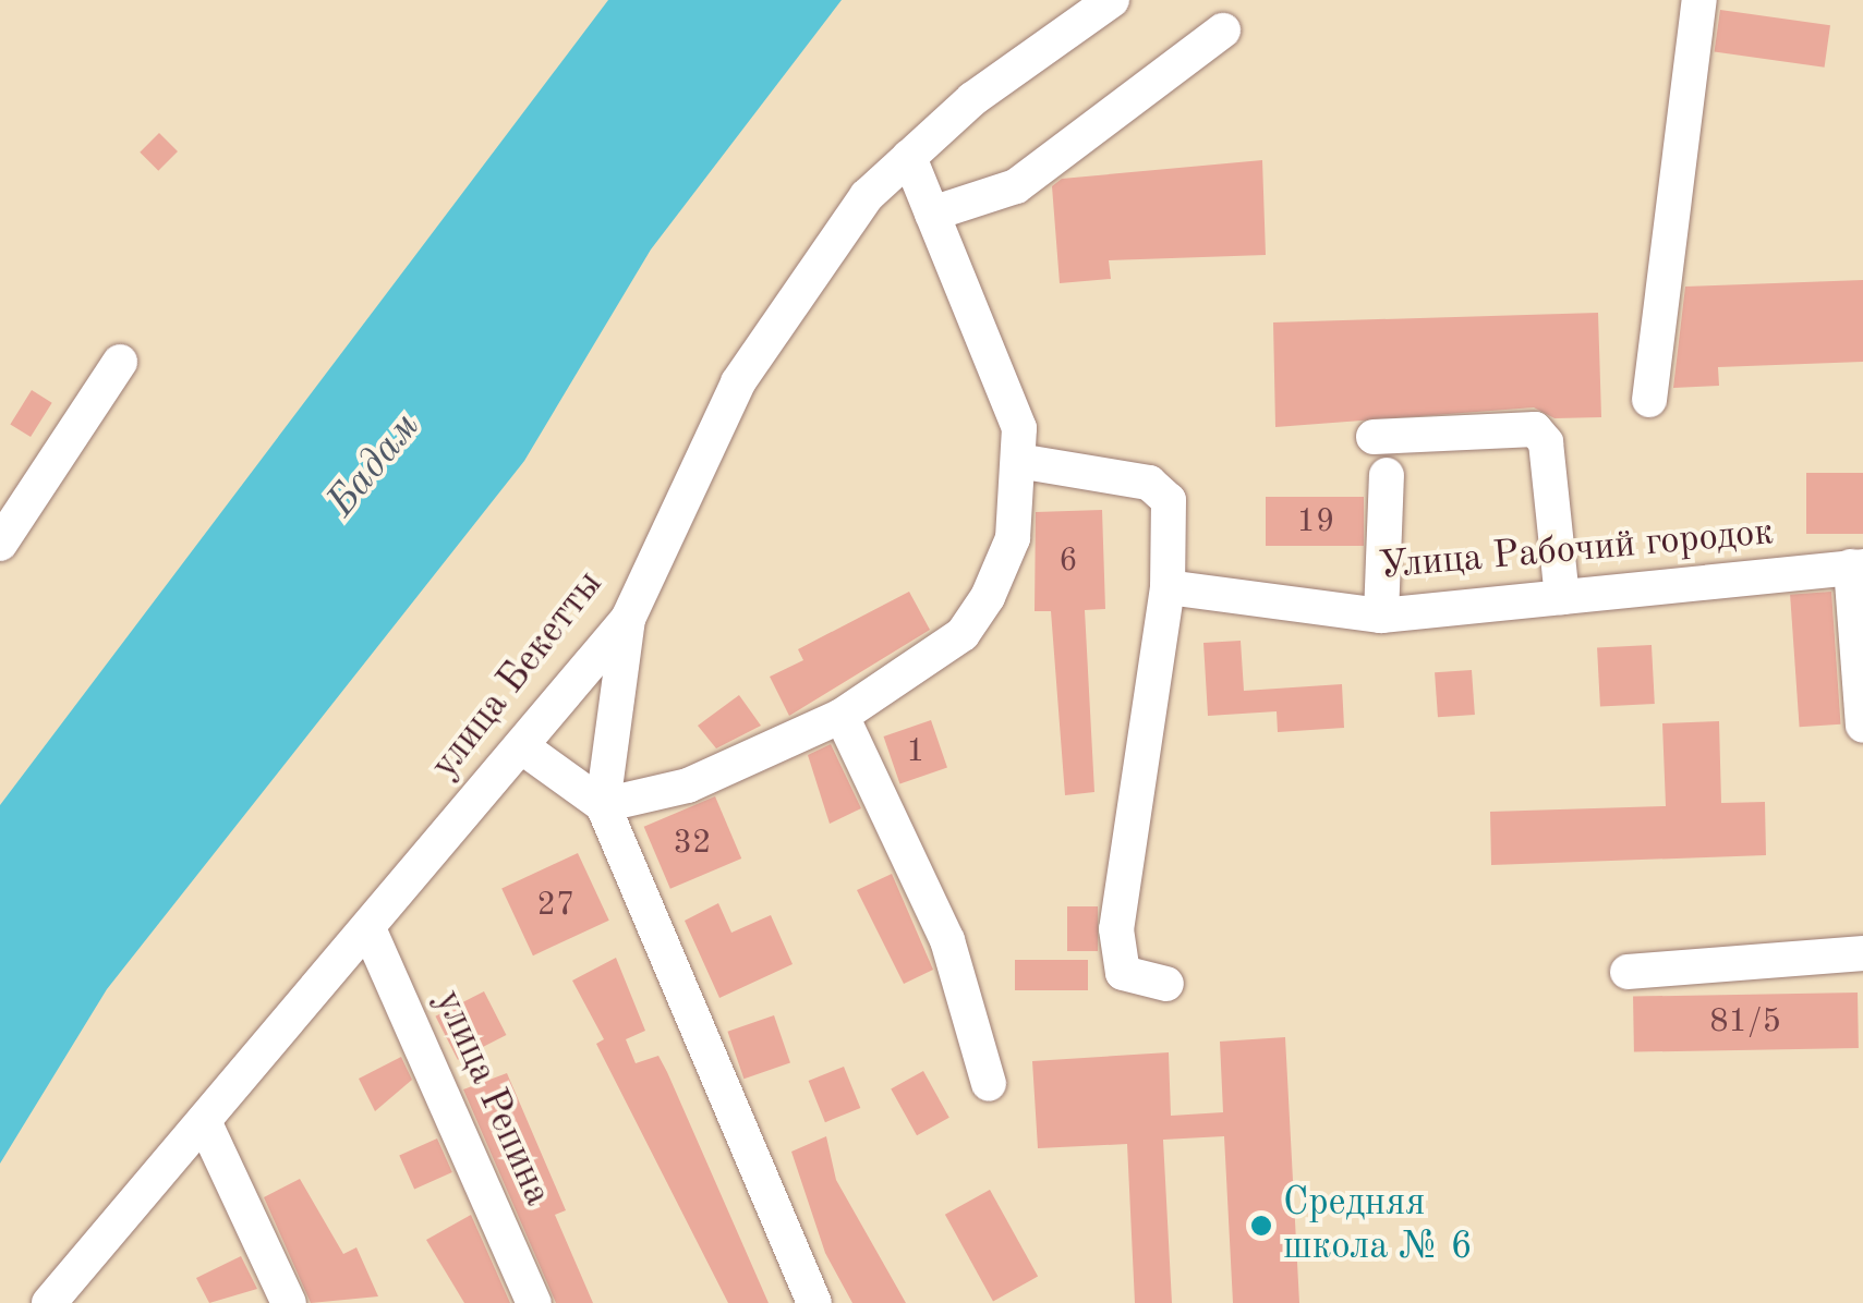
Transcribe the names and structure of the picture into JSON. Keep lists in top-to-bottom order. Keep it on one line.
{"streets":{"street":["Улица Рабочий городок","улица Бекетты","улица Репина"]},"crossings":[["улица Бекетты","улица Репина"]],"water":["Бадам"],"places":["Средняя школа № 6"],"house_numbers":["19","6","1","32","27","81/5"]}
